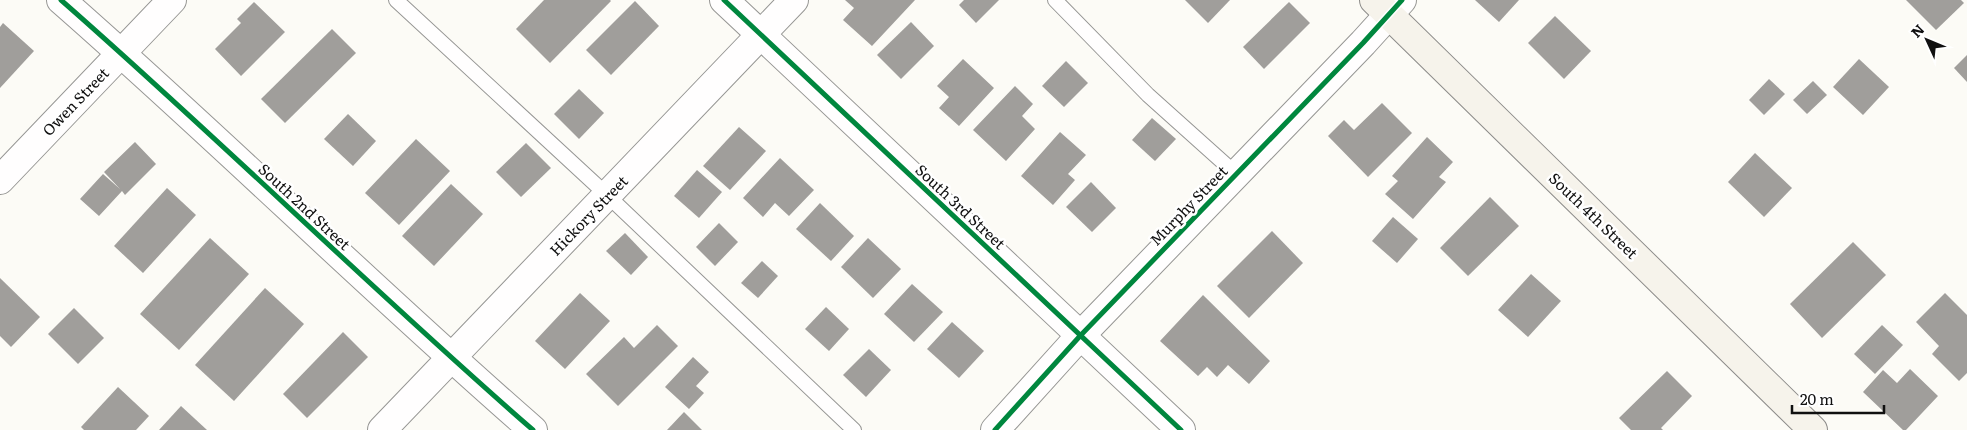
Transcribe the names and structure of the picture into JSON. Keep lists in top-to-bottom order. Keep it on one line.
{"streets":{"main road":["South 4th Street"],"street":["Owen Street","Murphy Street","South 2nd Street","South 3rd Street","Hickory Street"]},"crossings":[["Owen Street","South 2nd Street"],["Murphy Street","South 3rd Street"],["Murphy Street","South 4th Street"],["South 2nd Street","Hickory Street"],["South 3rd Street","Hickory Street"]],"scale_bar":"20 m","north":"top left"}
